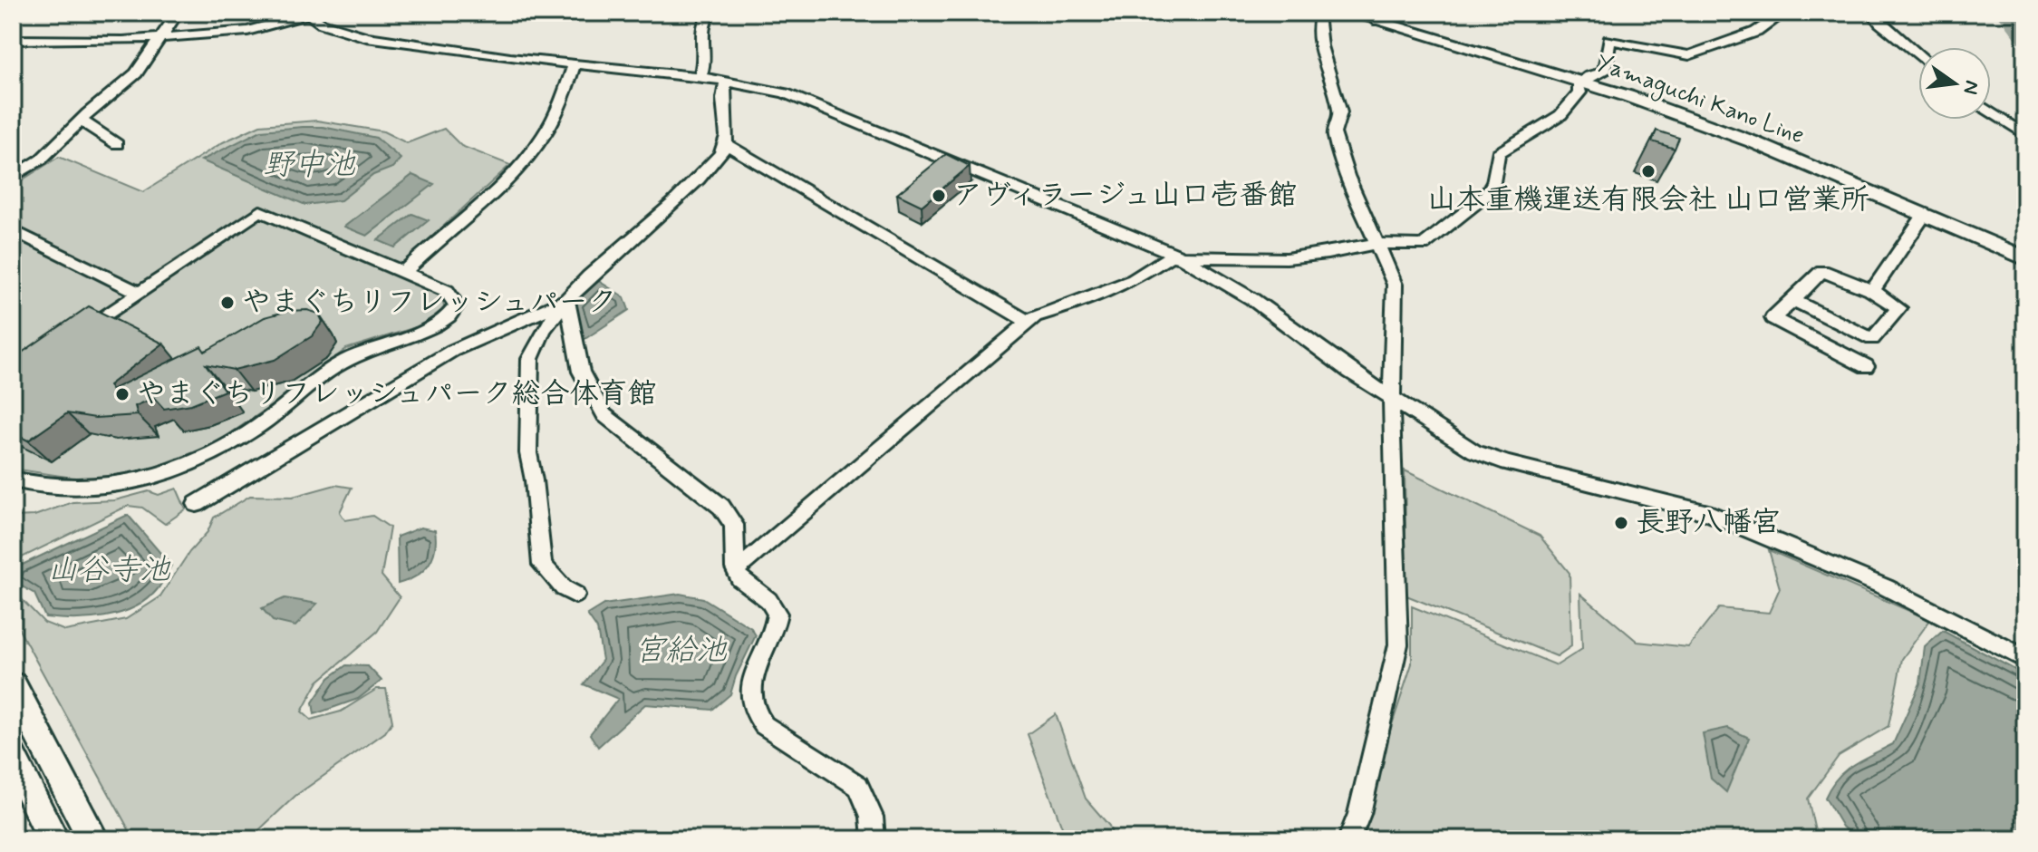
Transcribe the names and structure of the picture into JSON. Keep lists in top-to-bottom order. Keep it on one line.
{"streets":{"main road":["Yamaguchi Kano Line"]},"water":["野中池","山谷寺池","宮給池"],"places":["山本重機運送有限会社 山口営業所","アヴィラージュ山口壱番館","やまぐちリフレッシュパーク","やまぐちリフレッシュパーク総合体育館","長野八幡宮"],"north":"right"}
